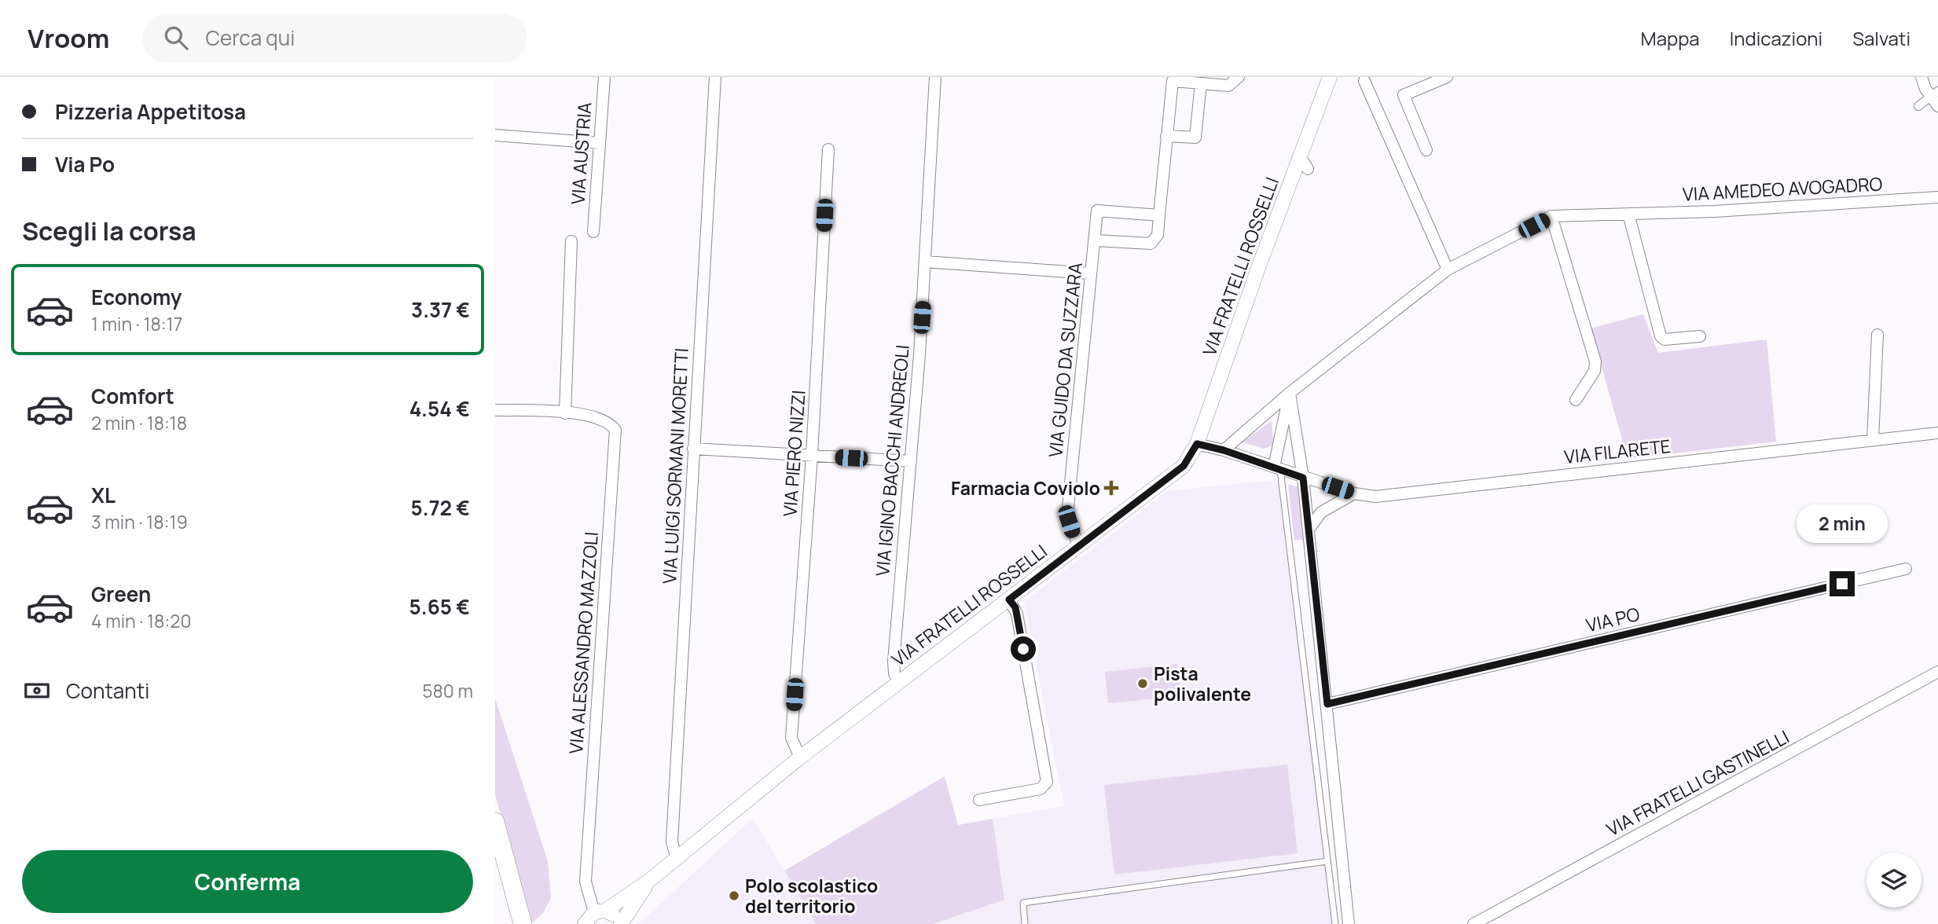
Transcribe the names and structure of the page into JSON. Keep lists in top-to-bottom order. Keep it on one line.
{"streets":{"street":["VIA AUSTRIA","VIA AMEDEO AVOGADRO","VIA FRATELLI ROSSELLI","VIA GUIDO DA SUZZARA","VIA FILARETE","VIA PIERO NIZZI","VIA IGINO BACCHI ANDREOLI","VIA LUIGI SORMANI MORETTI","VIA PO","VIA ALESSANDRO MAZZOLI","VIA FRATELLI GASTINELLI"]},"crossings":[["VIA FRATELLI ROSSELLI","VIA GUIDO DA SUZZARA"],["VIA FRATELLI ROSSELLI","VIA PIERO NIZZI"],["VIA FRATELLI ROSSELLI","VIA IGINO BACCHI ANDREOLI"],["VIA FRATELLI ROSSELLI","VIA LUIGI SORMANI MORETTI"],["VIA FRATELLI ROSSELLI","VIA ALESSANDRO MAZZOLI"]],"places":{"health":["Farmacia Coviolo"],"other":["Pista polivalente","Polo scolastico del territorio"]},"page":{"header":"Vroom","search":"Cerca qui","nav":["Mappa","Indicazioni","Salvati"],"banner":["Pizzeria Appetitosa","Via Po"],"heading":"Scegli la corsa","list":[{"name":"Economy","note":"1 min · 18:17","value":"3.37 €"},{"name":"Comfort","note":"2 min · 18:18","value":"4.54 €"},{"name":"XL","note":"3 min · 18:19","value":"5.72 €"},{"name":"Green","note":"4 min · 18:20","value":"5.65 €"}],"bubble":"2 min","pay":["Contanti","580 m"],"buttons":"Conferma"}}
